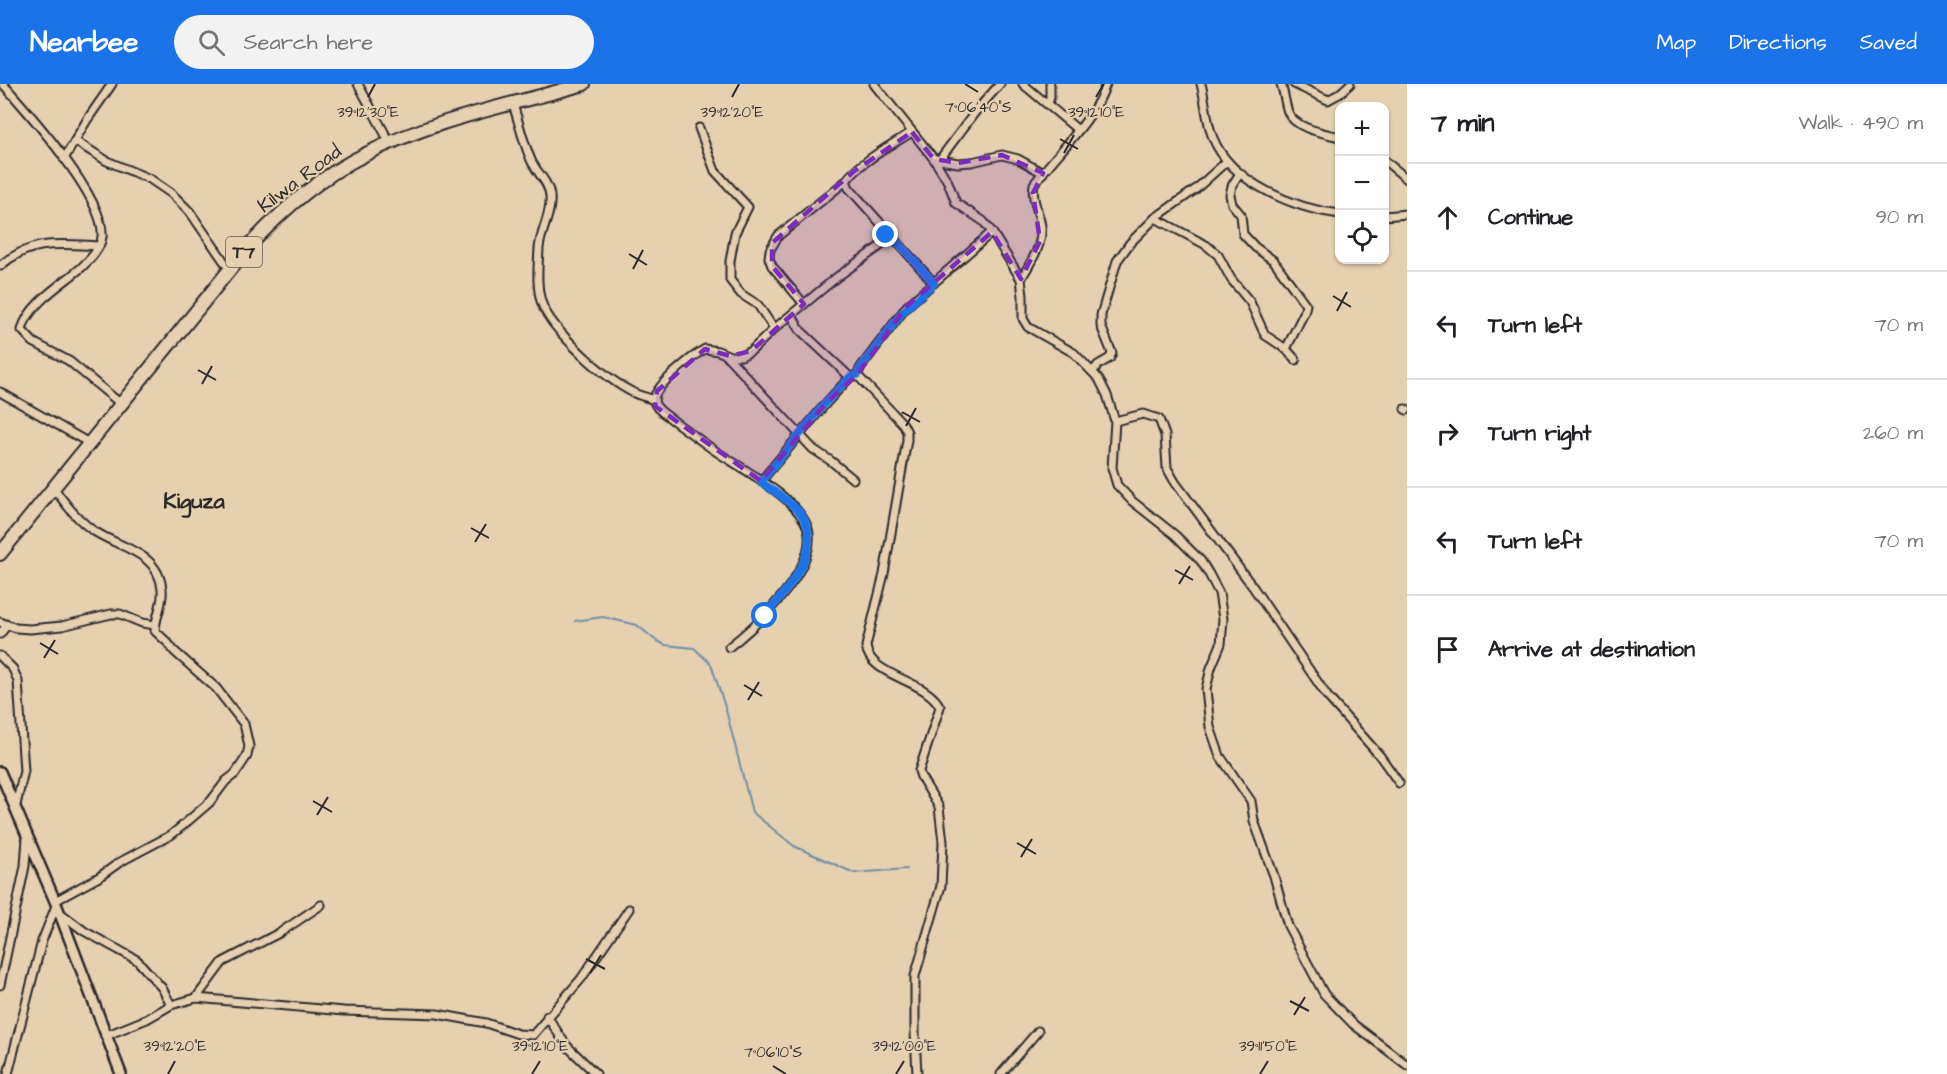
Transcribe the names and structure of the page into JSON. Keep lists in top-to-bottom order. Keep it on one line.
{"streets":{"highway":["Kilwa Road","T7"]},"districts":["Kiguza"],"page":{"header":"Nearbee","search":"Search here","nav":["Map","Directions","Saved"],"heading":["7 min","Walk · 490 m"],"map_buttons":["+","−"],"list":[["Continue","90 m"],["Turn left","70 m"],["Turn right","260 m"],["Turn left","70 m"],"Arrive at destination"]},"coordinates":["7°06'40\"S","39°12'30\"E","39°12'20\"E","39°12'10\"E","39°12'00\"E","39°11'50\"E","7°06'10\"S"]}
